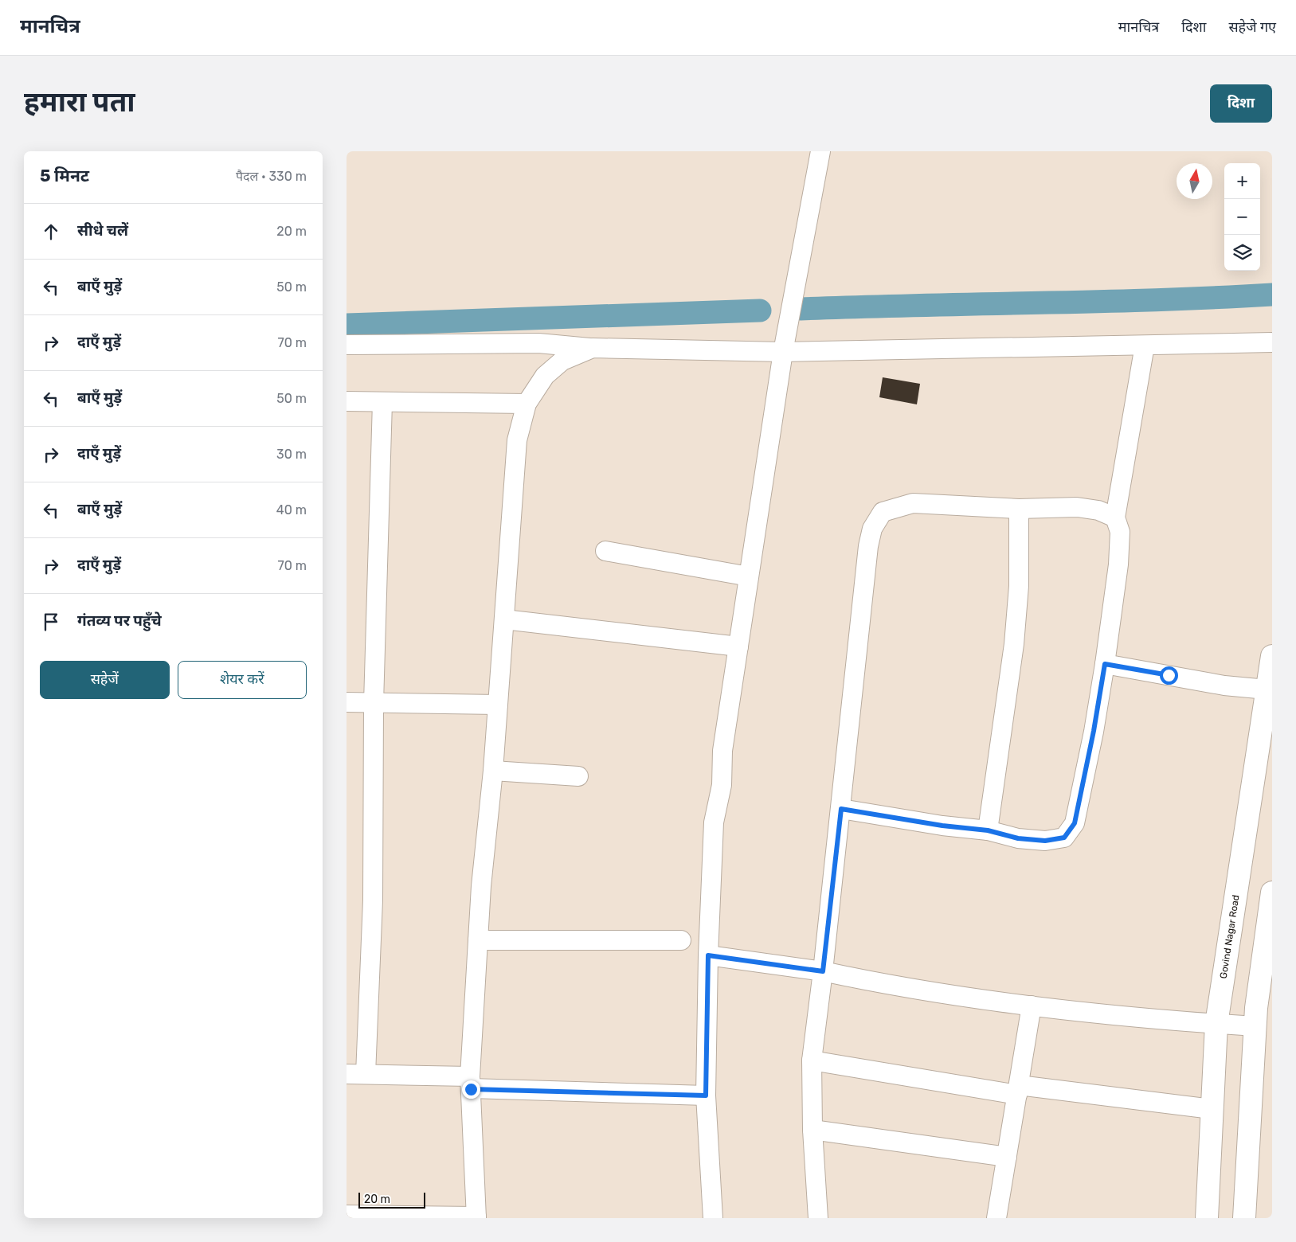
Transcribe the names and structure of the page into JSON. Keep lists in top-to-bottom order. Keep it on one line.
{"streets":{"main road":["Govind Nagar Road"]},"scale_bar":"20 m","north":"top","page":{"header":"मानचित्र","nav":["मानचित्र","दिशा","सहेजे गए"],"buttons":["दिशा",["सहेजें","शेयर करें"]],"title":"हमारा पता","heading":["5 मिनट","पैदल · 330 m"],"map_buttons":["+","−"],"list":[["सीधे चलें","20 m"],["बाएँ मुड़ें","50 m"],["दाएँ मुड़ें","70 m"],["बाएँ मुड़ें","50 m"],["दाएँ मुड़ें","30 m"],["बाएँ मुड़ें","40 m"],["दाएँ मुड़ें","70 m"],"गंतव्य पर पहुँचे"],"scale":"20 m"}}
